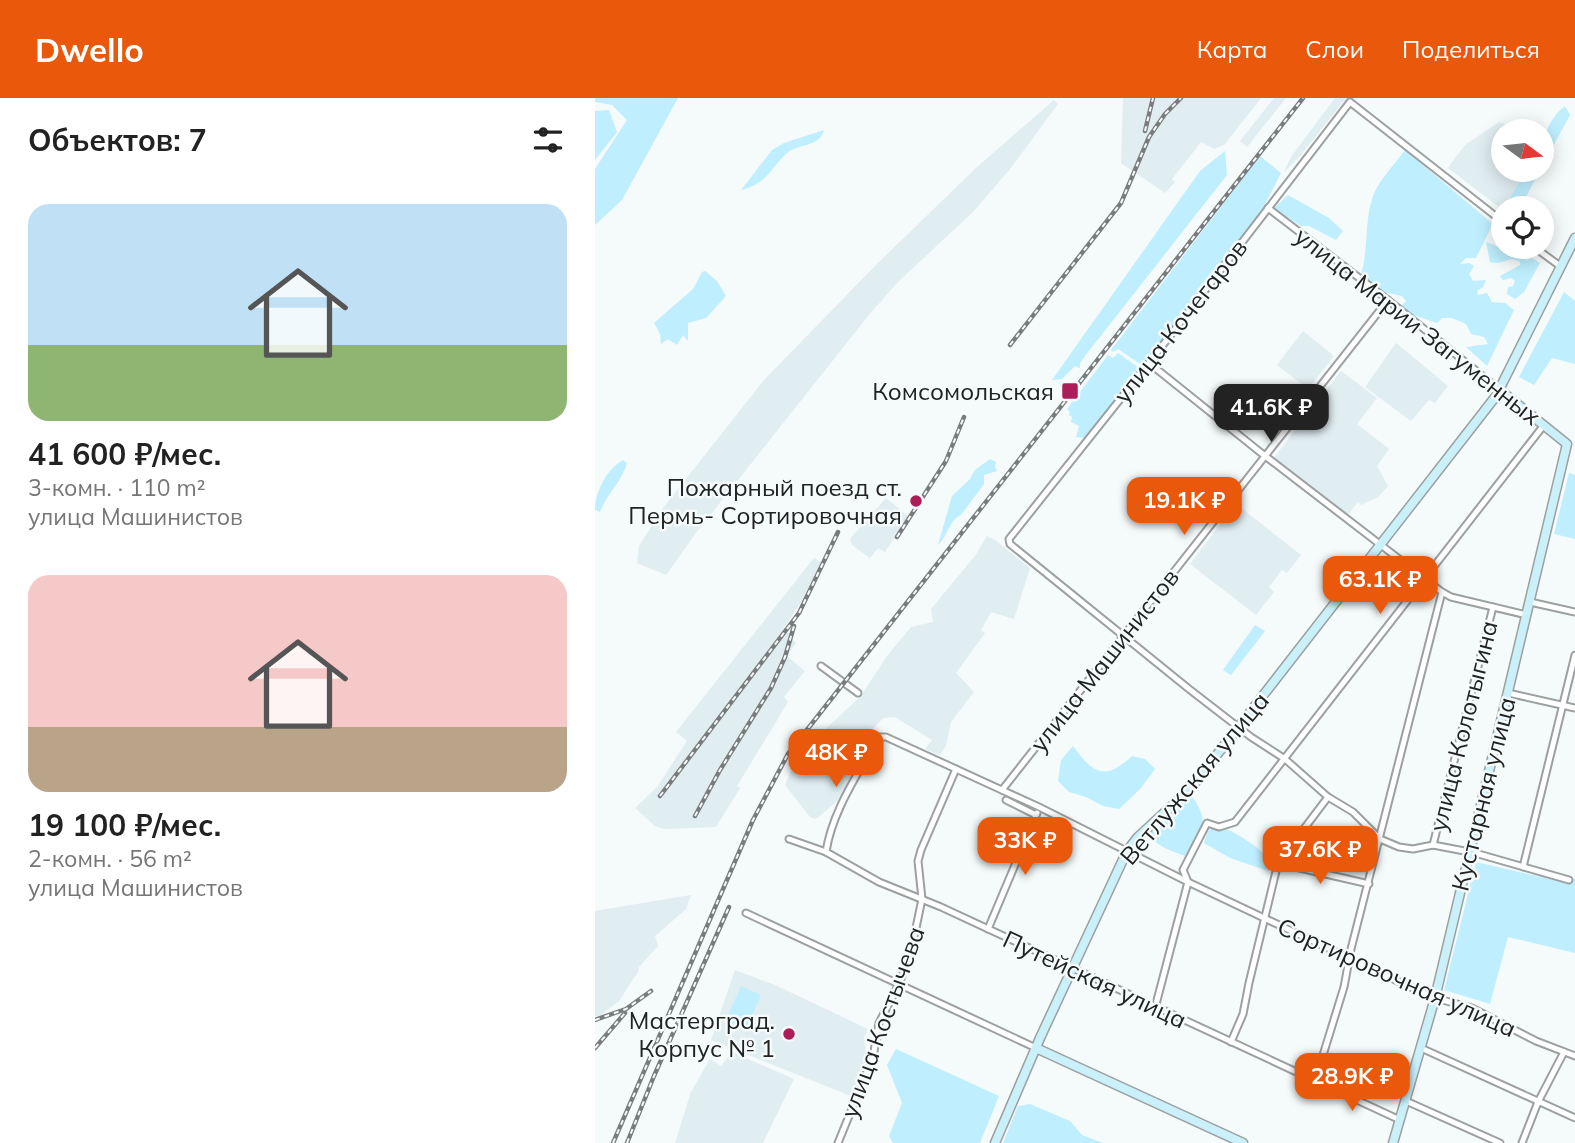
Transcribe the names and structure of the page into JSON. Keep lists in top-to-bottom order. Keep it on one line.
{"streets":{"main road":["улица Марии Загуменных","Ветлужская улица","Кустарная улица"],"street":["улица Кочегаров","улица Машинистов","улица Колотыгина","Сортировочная улица","Путейская улица","улица Костычева"]},"crossings":[["улица Кочегаров","улица Марии Загуменных"],["улица Кочегаров","улица Машинистов"],["улица Марии Загуменных","улица Машинистов"],["улица Марии Загуменных","Ветлужская улица"],["улица Марии Загуменных","Кустарная улица"],["улица Машинистов","Сортировочная улица"],["Ветлужская улица","Сортировочная улица"],["Ветлужская улица","Путейская улица"],["Кустарная улица","Сортировочная улица"],["Кустарная улица","Путейская улица"],["Сортировочная улица","Путейская улица"],["Путейская улица","улица Костычева"]],"places":{"transit":["Комсомольская"],"other":["Пожарный поезд ст. Пермь- Сортировочная","Мастерград. Корпус № 1"]},"north":"right","page":{"header":"Dwello","nav":["Карта","Слои","Поделиться"],"heading":"Объектов: 7","list":[{"name":"41 600 ₽/мес.","note":"3-комн. · 110 m² · улица Машинистов"},{"name":"19 100 ₽/мес.","note":"2-комн. · 56 m² · улица Машинистов"}],"price":["41.6K ₽","19.1K ₽","63.1K ₽","48K ₽","33K ₽","37.6K ₽","28.9K ₽"]}}
